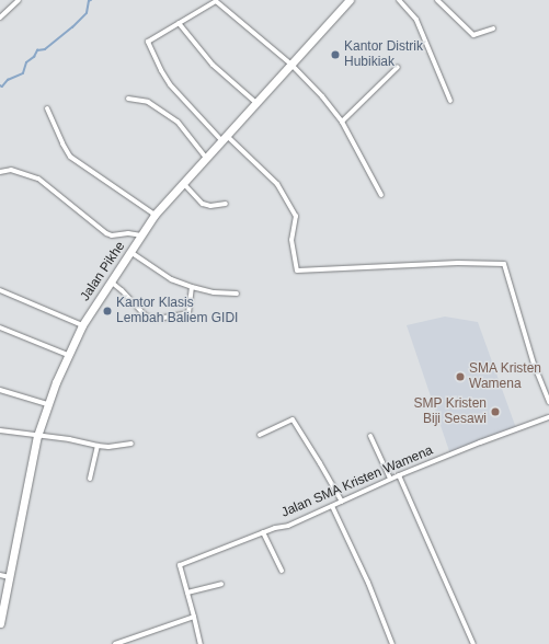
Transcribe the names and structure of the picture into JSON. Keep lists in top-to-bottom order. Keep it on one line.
{"streets":{"highway":["Jalan Pikhe"],"street":["Jalan SMA Kristen Wamena"]},"places":["Kantor Distrik Hubikiak","Kantor Klasis Lembah Baliem GIDI","SMA Kristen Wamena","SMP Kristen Biji Sesawi"]}
